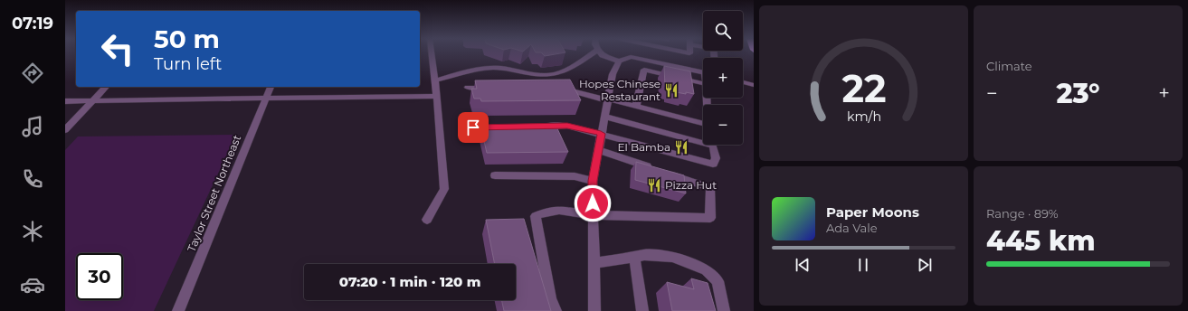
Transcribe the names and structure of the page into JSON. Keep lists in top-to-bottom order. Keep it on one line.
{"streets":{"street":["Taylor Street Northeast"]},"places":{"restaurant":["Hopes Chinese Restaurant","El Bamba","Pizza Hut"]},"page":{"tabs":"07:19","tile":["Climate",["Range · 89%","445 km"]],"map_buttons":["+","−"],"turn":["50 m","Turn left"],"heat":["−","23°","+"],"song":["Paper Moons","Ada Vale"],"limit":"30","trip":"07:20 · 1 min · 120 m","gauge":["22","km/h"]}}
